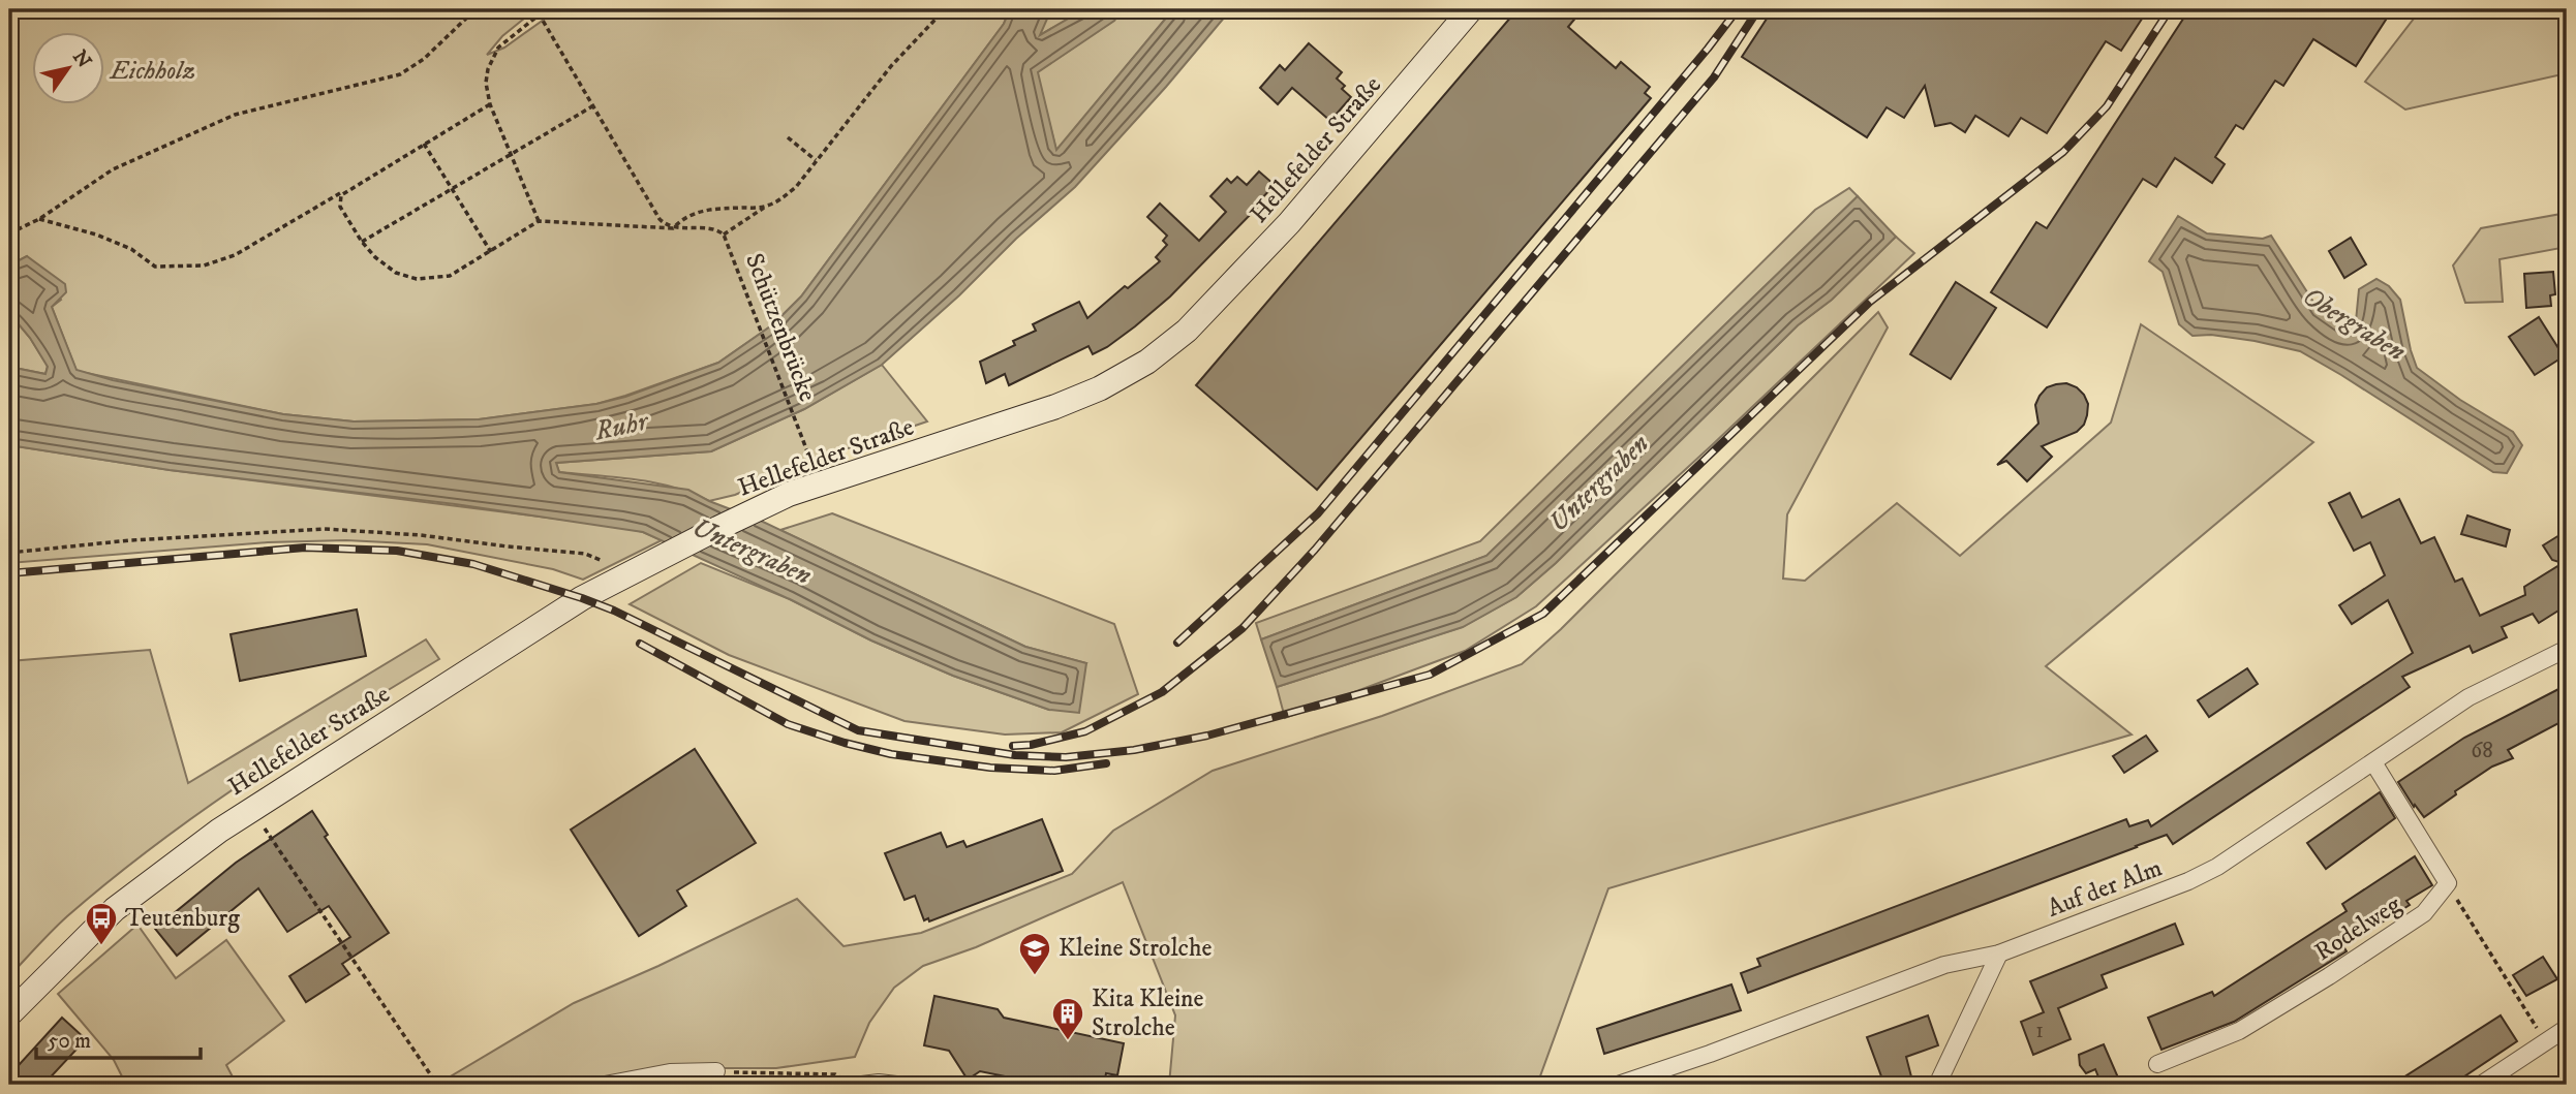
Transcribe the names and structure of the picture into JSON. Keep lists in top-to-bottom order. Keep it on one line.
{"streets":{"street":["Hellefelder Straße","Auf der Alm","Rodelweg"],"path":["Schützenbrücke"]},"crossings":[["Hellefelder Straße","Schützenbrücke"],["Auf der Alm","Rodelweg"]],"water":["Obergraben","Ruhr","Untergraben"],"parks":["Eichholz"],"places":{"bus stop":["Teutenburg"],"school or university":["Kleine Strolche"],"building":["Kita Kleine Strolche"]},"house_numbers":["68","1"],"scale_bar":"50 m","north":"top right"}
